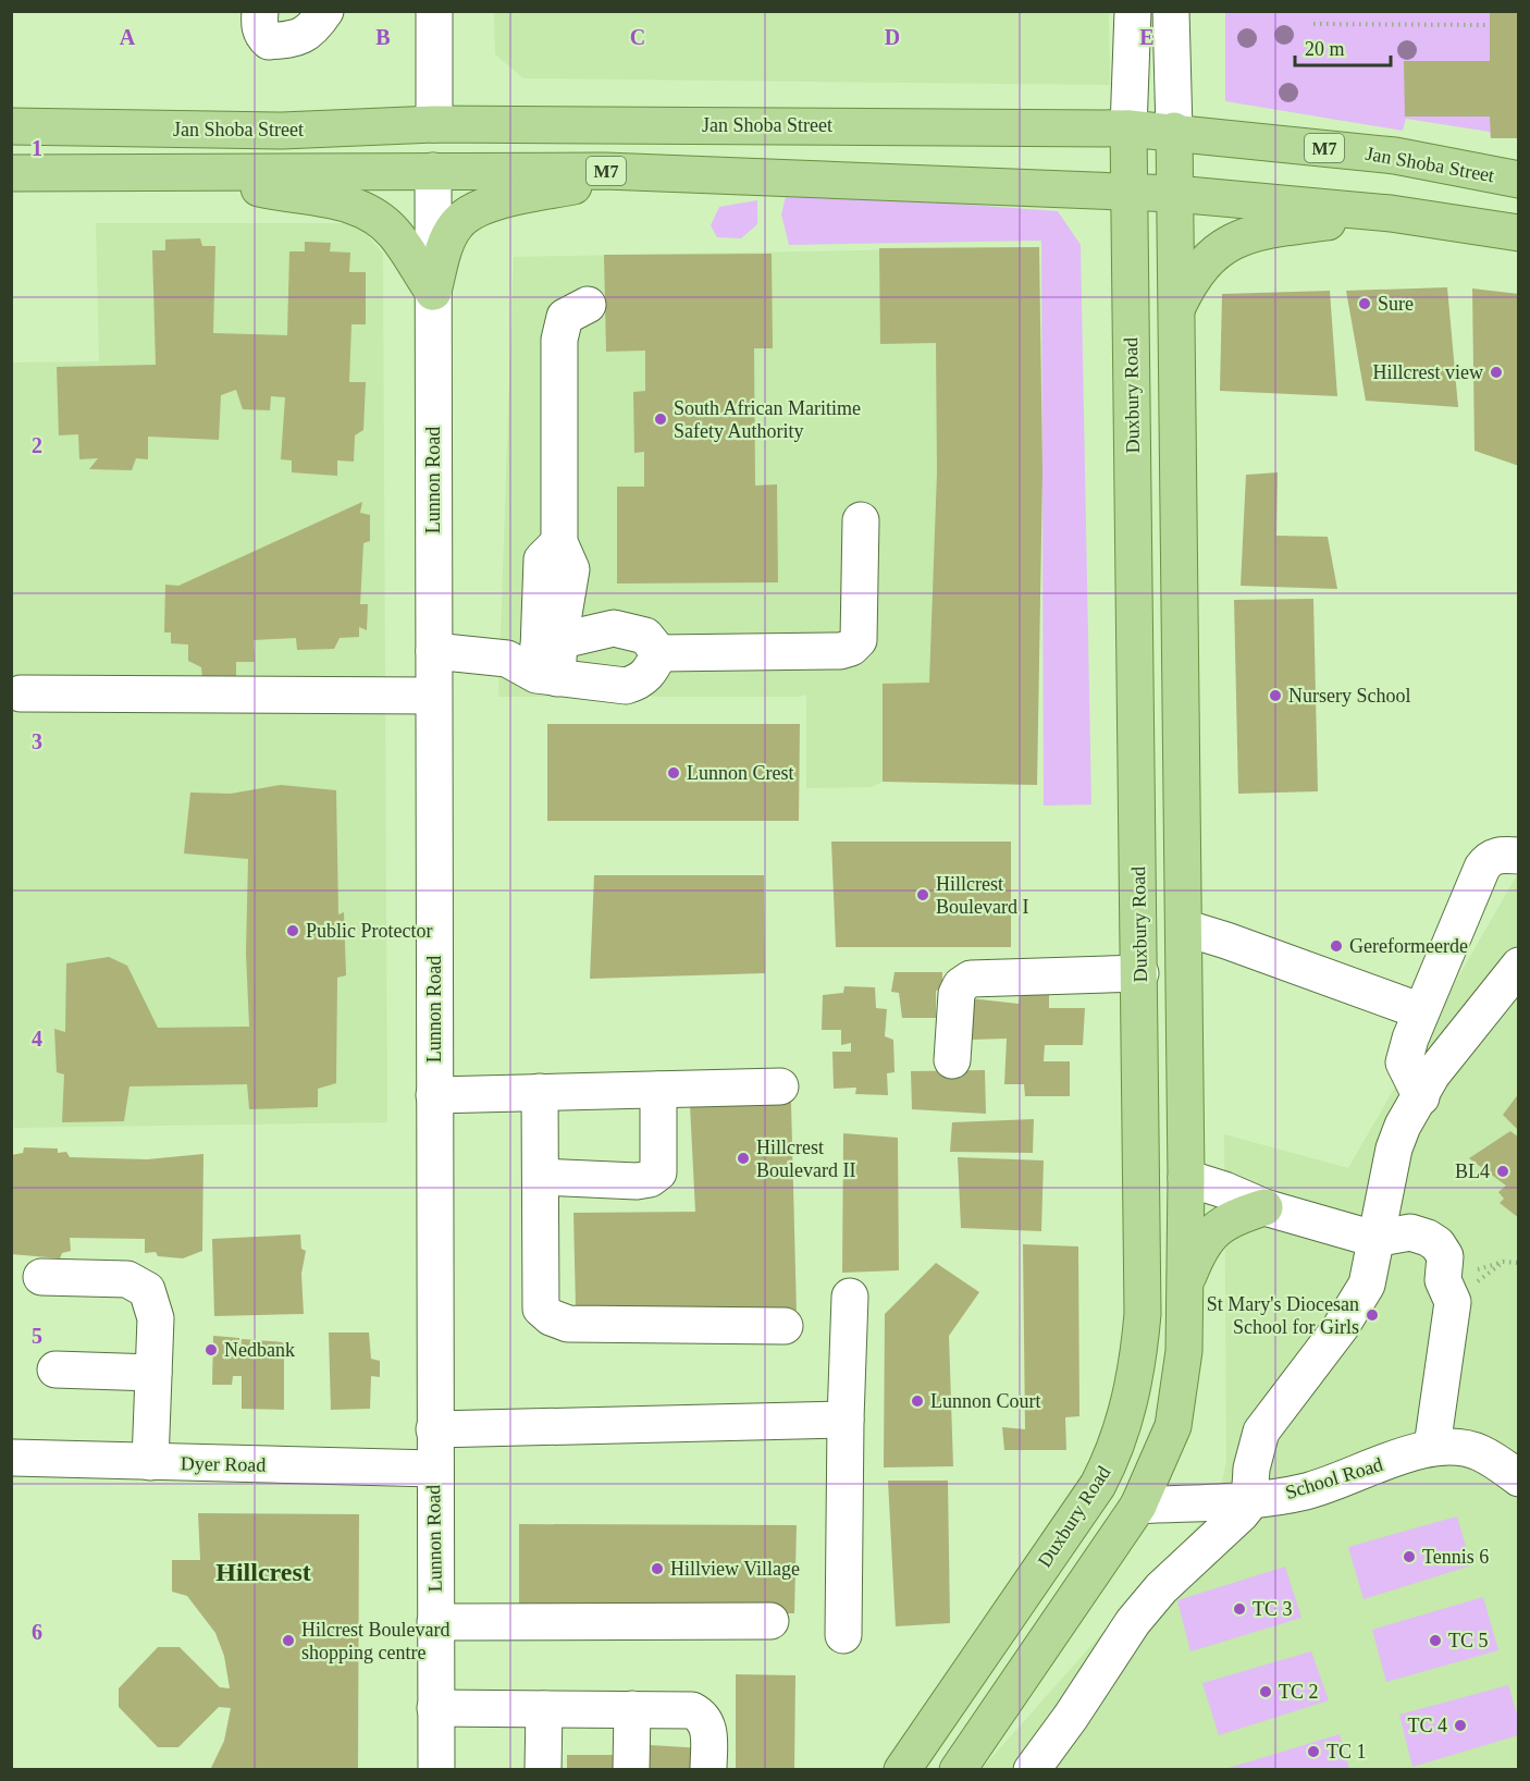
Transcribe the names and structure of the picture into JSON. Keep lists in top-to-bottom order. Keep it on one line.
{"streets":{"main road":["Jan Shoba Street","M7","Duxbury Road"],"street":["Lunnon Road","Dyer Road","School Road"]},"crossings":[["Jan Shoba Street","Duxbury Road"],["M7","Duxbury Road"],["M7","Lunnon Road"],["Lunnon Road","Dyer Road"]],"districts":["Hillcrest"],"places":["Sure","Hillcrest view","South African Maritime Safety Authority","Nursery School","Lunnon Crest","Hillcrest Boulevard I","Public Protector","Gereformeerde","Hillcrest Boulevard II","BL4","St Mary's Diocesan School for Girls","Nedbank","Lunnon Court","Tennis 6","Hillview Village","TC 3","Hilcrest Boulevard shopping centre","TC 5","TC 2","TC 4","TC 1"],"scale_bar":"20 m","grid":{"columns":["A","B","C","D","E"],"rows":["1","2","3","4","5","6"]}}
